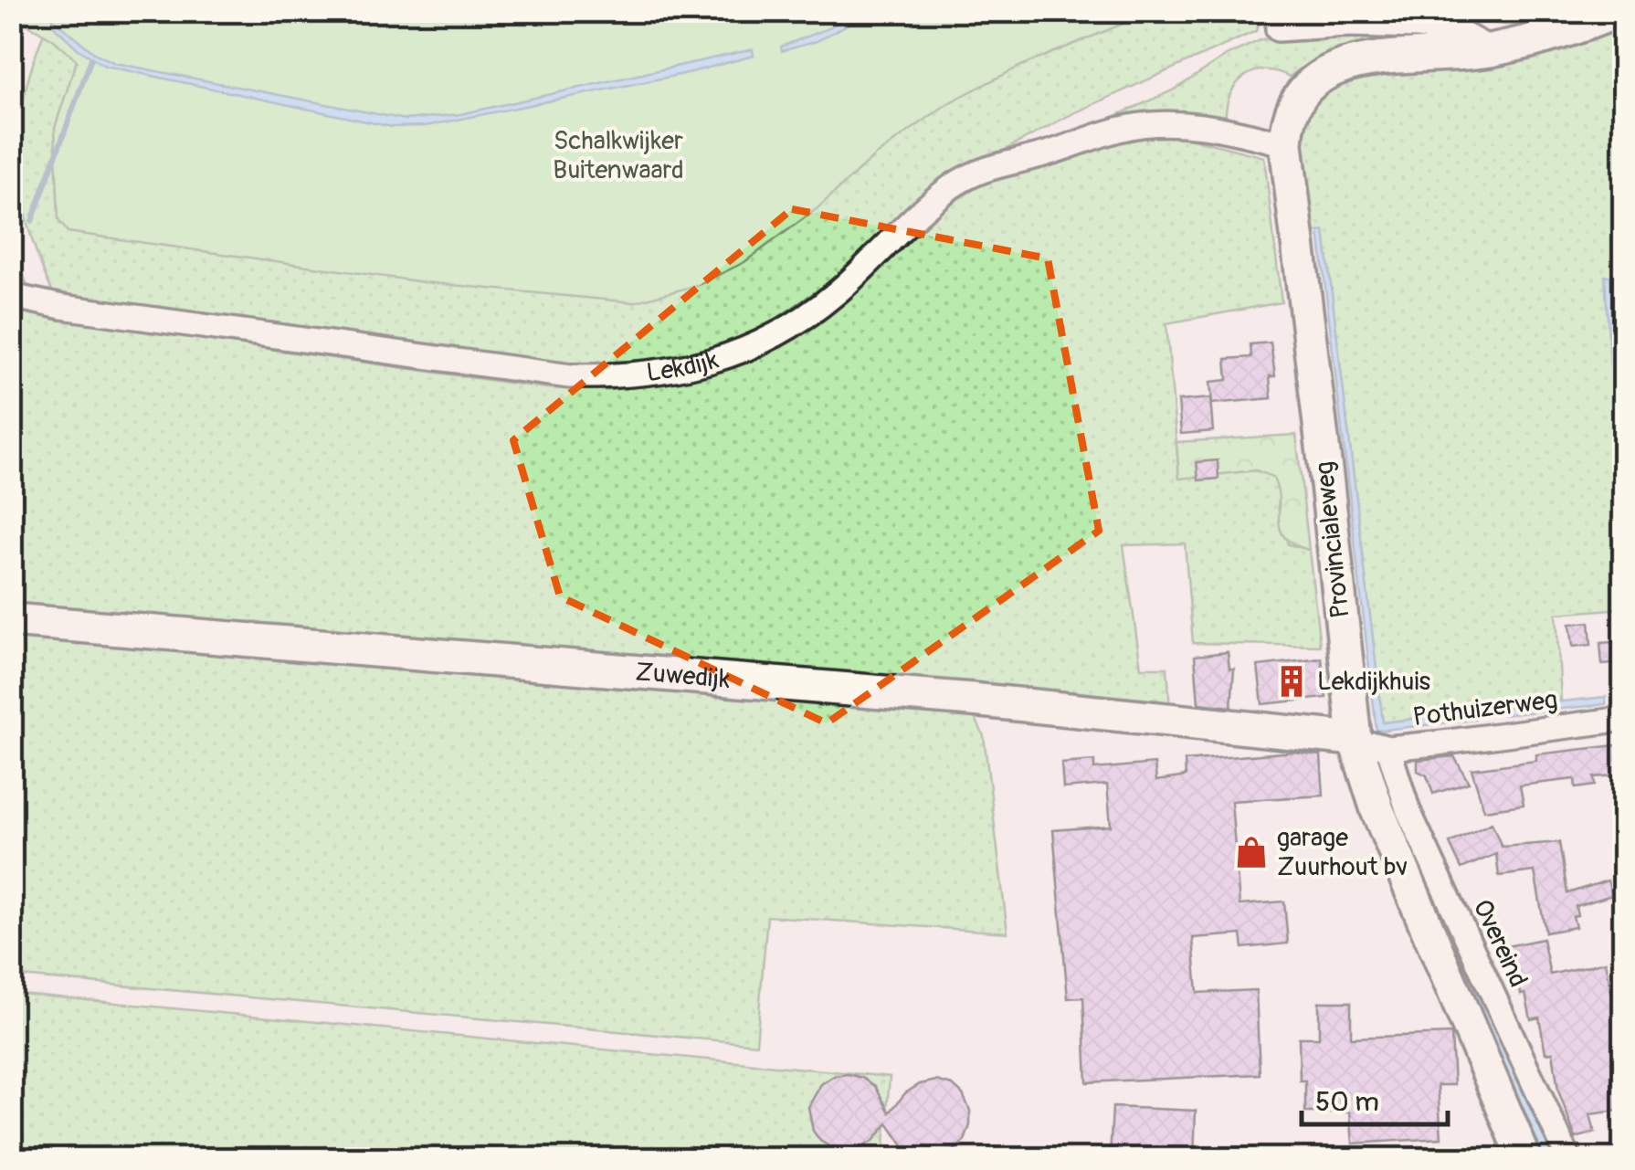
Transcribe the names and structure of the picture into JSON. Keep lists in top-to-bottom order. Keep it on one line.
{"streets":{"street":["Lekdijk","Provincialeweg","Zuwedijk","Pothuizerweg","Overeind"]},"crossings":[["Lekdijk","Provincialeweg"],["Provincialeweg","Zuwedijk"],["Provincialeweg","Pothuizerweg"],["Zuwedijk","Pothuizerweg"],["Pothuizerweg","Overeind"]],"parks":["Schalkwijker Buitenwaard"],"places":{"building":["Lekdijkhuis"],"shop":["garage Zuurhout bv"]},"scale_bar":"50 m"}
